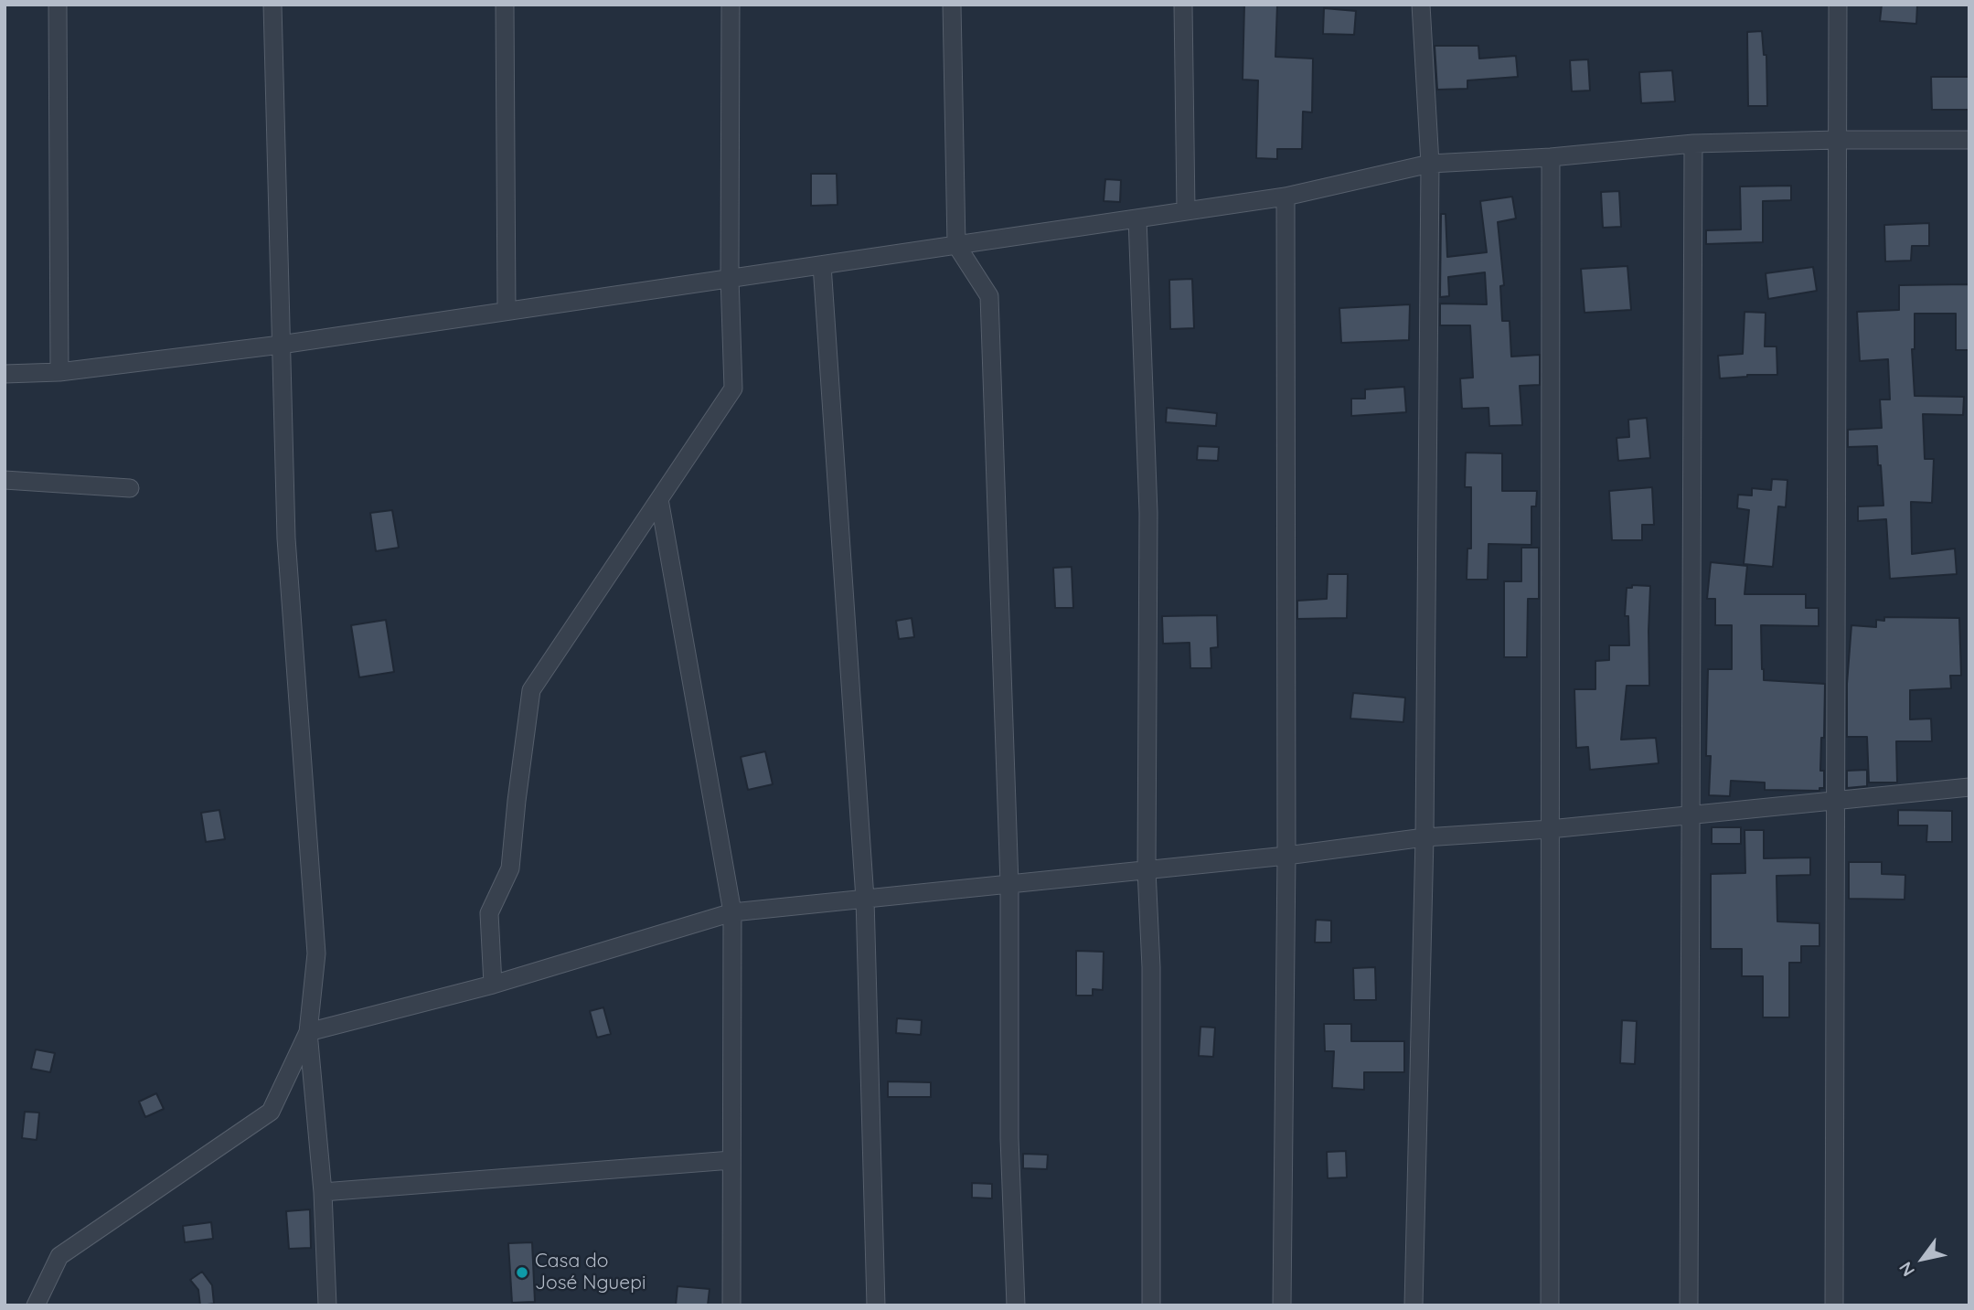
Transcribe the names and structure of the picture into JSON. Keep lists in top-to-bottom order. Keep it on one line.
{"places":["Casa do José Nguepi"],"north":"bottom left"}
